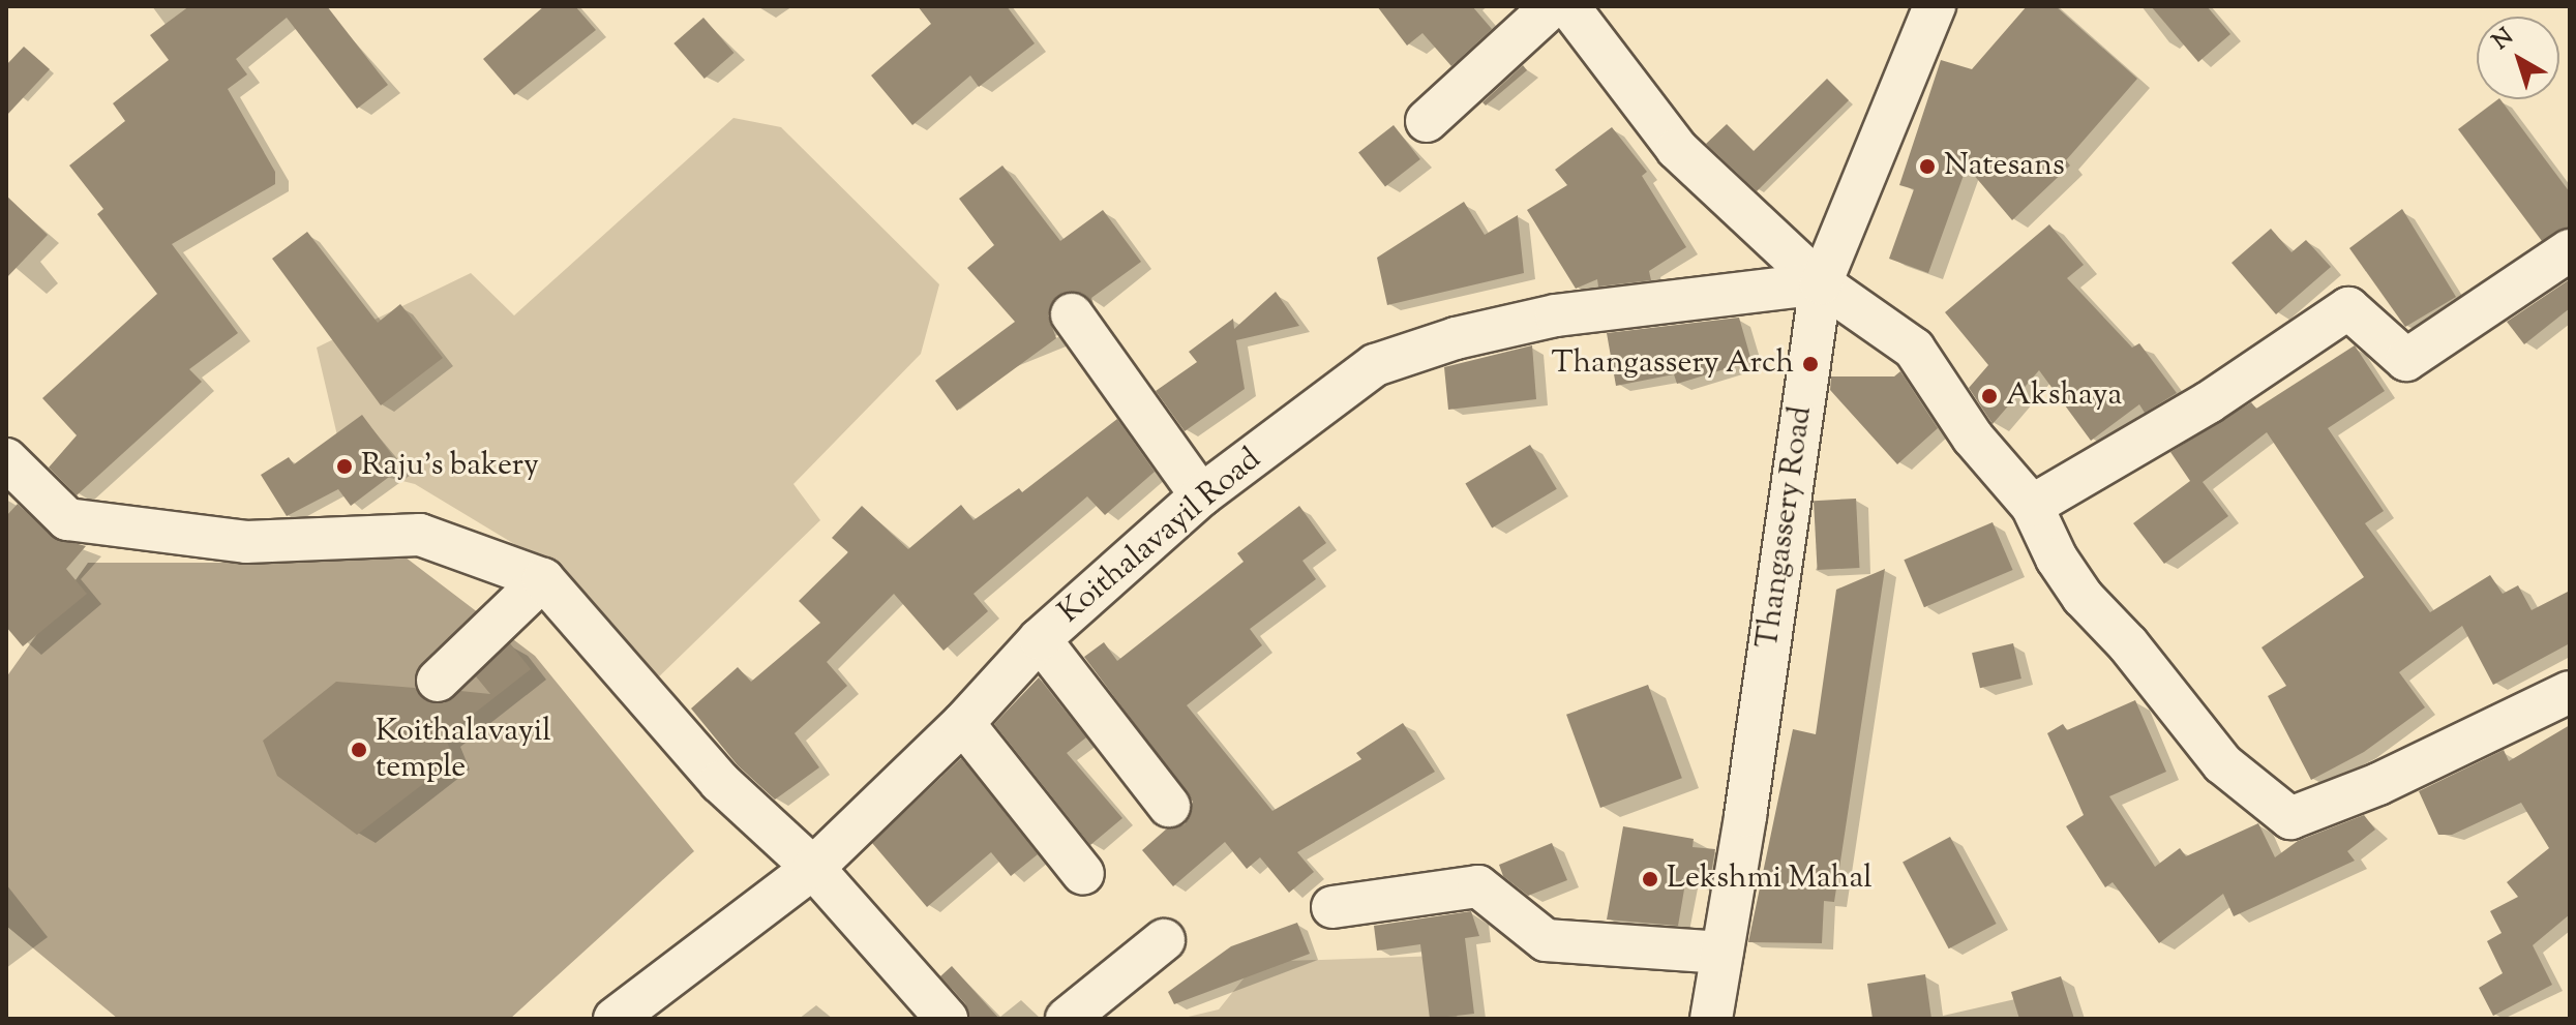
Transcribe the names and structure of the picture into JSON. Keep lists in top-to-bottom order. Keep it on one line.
{"streets":{"street":["Thangassery Road","Koithalavayil Road"]},"crossings":[["Thangassery Road","Koithalavayil Road"]],"places":["Natesans","Thangassery Arch","Akshaya","Raju's bakery","Koithalavayil temple","Lekshmi Mahal"],"north":"top left"}
